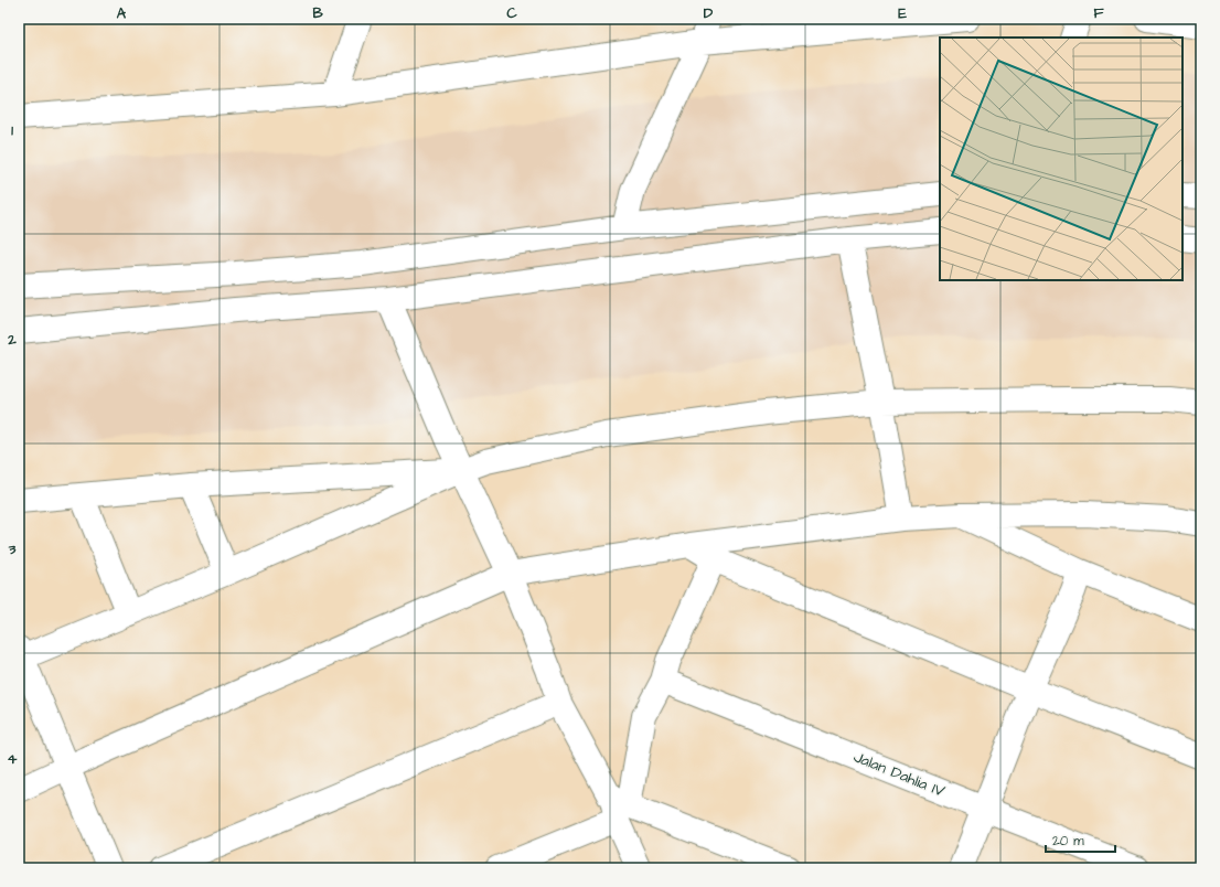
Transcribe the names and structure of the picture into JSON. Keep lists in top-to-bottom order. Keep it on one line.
{"streets":{"street":["Jalan Dahlia IV"]},"scale_bar":"20 m","grid":{"columns":["A","B","C","D","E","F"],"rows":["1","2","3","4"]}}
